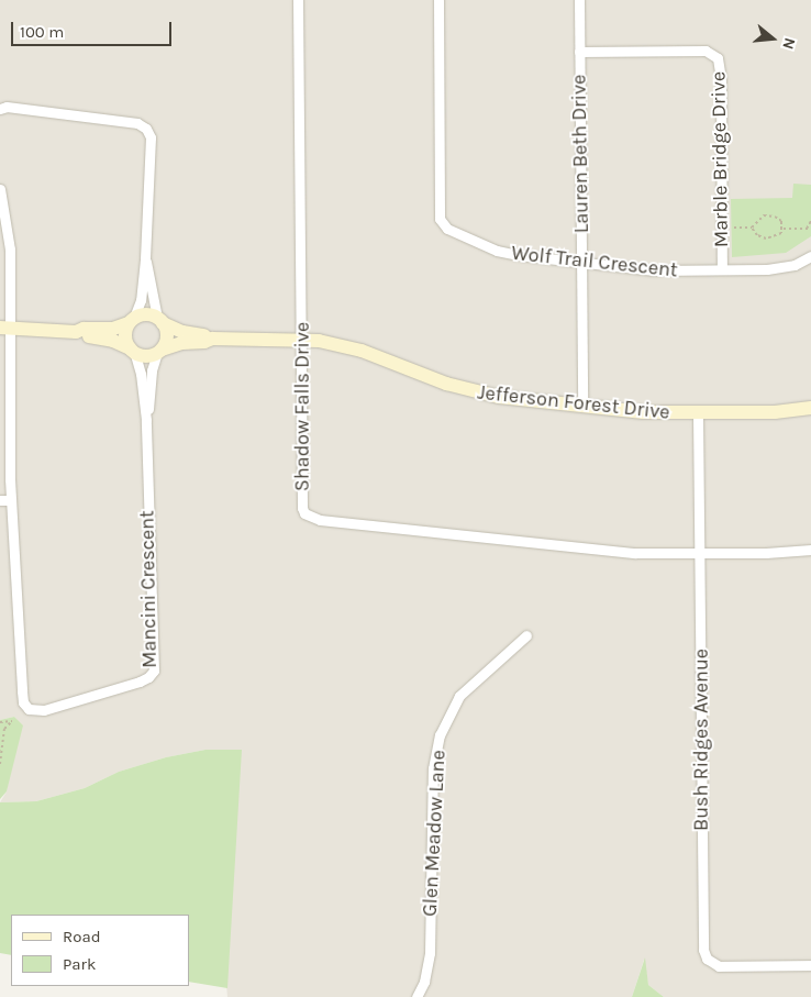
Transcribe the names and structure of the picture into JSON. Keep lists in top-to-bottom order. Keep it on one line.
{"streets":{"street":["Lauren Beth Drive","Marble Bridge Drive","Wolf Trail Crescent","Jefferson Forest Drive","Shadow Falls Drive","Mancini Crescent","Bush Ridges Avenue","Glen Meadow Lane"]},"crossings":[["Lauren Beth Drive","Marble Bridge Drive"],["Lauren Beth Drive","Wolf Trail Crescent"],["Lauren Beth Drive","Jefferson Forest Drive"],["Marble Bridge Drive","Wolf Trail Crescent"],["Jefferson Forest Drive","Shadow Falls Drive"],["Jefferson Forest Drive","Mancini Crescent"],["Jefferson Forest Drive","Bush Ridges Avenue"],["Shadow Falls Drive","Bush Ridges Avenue"]],"legend":["Road","Park"],"scale_bar":"100 m","north":"right"}
